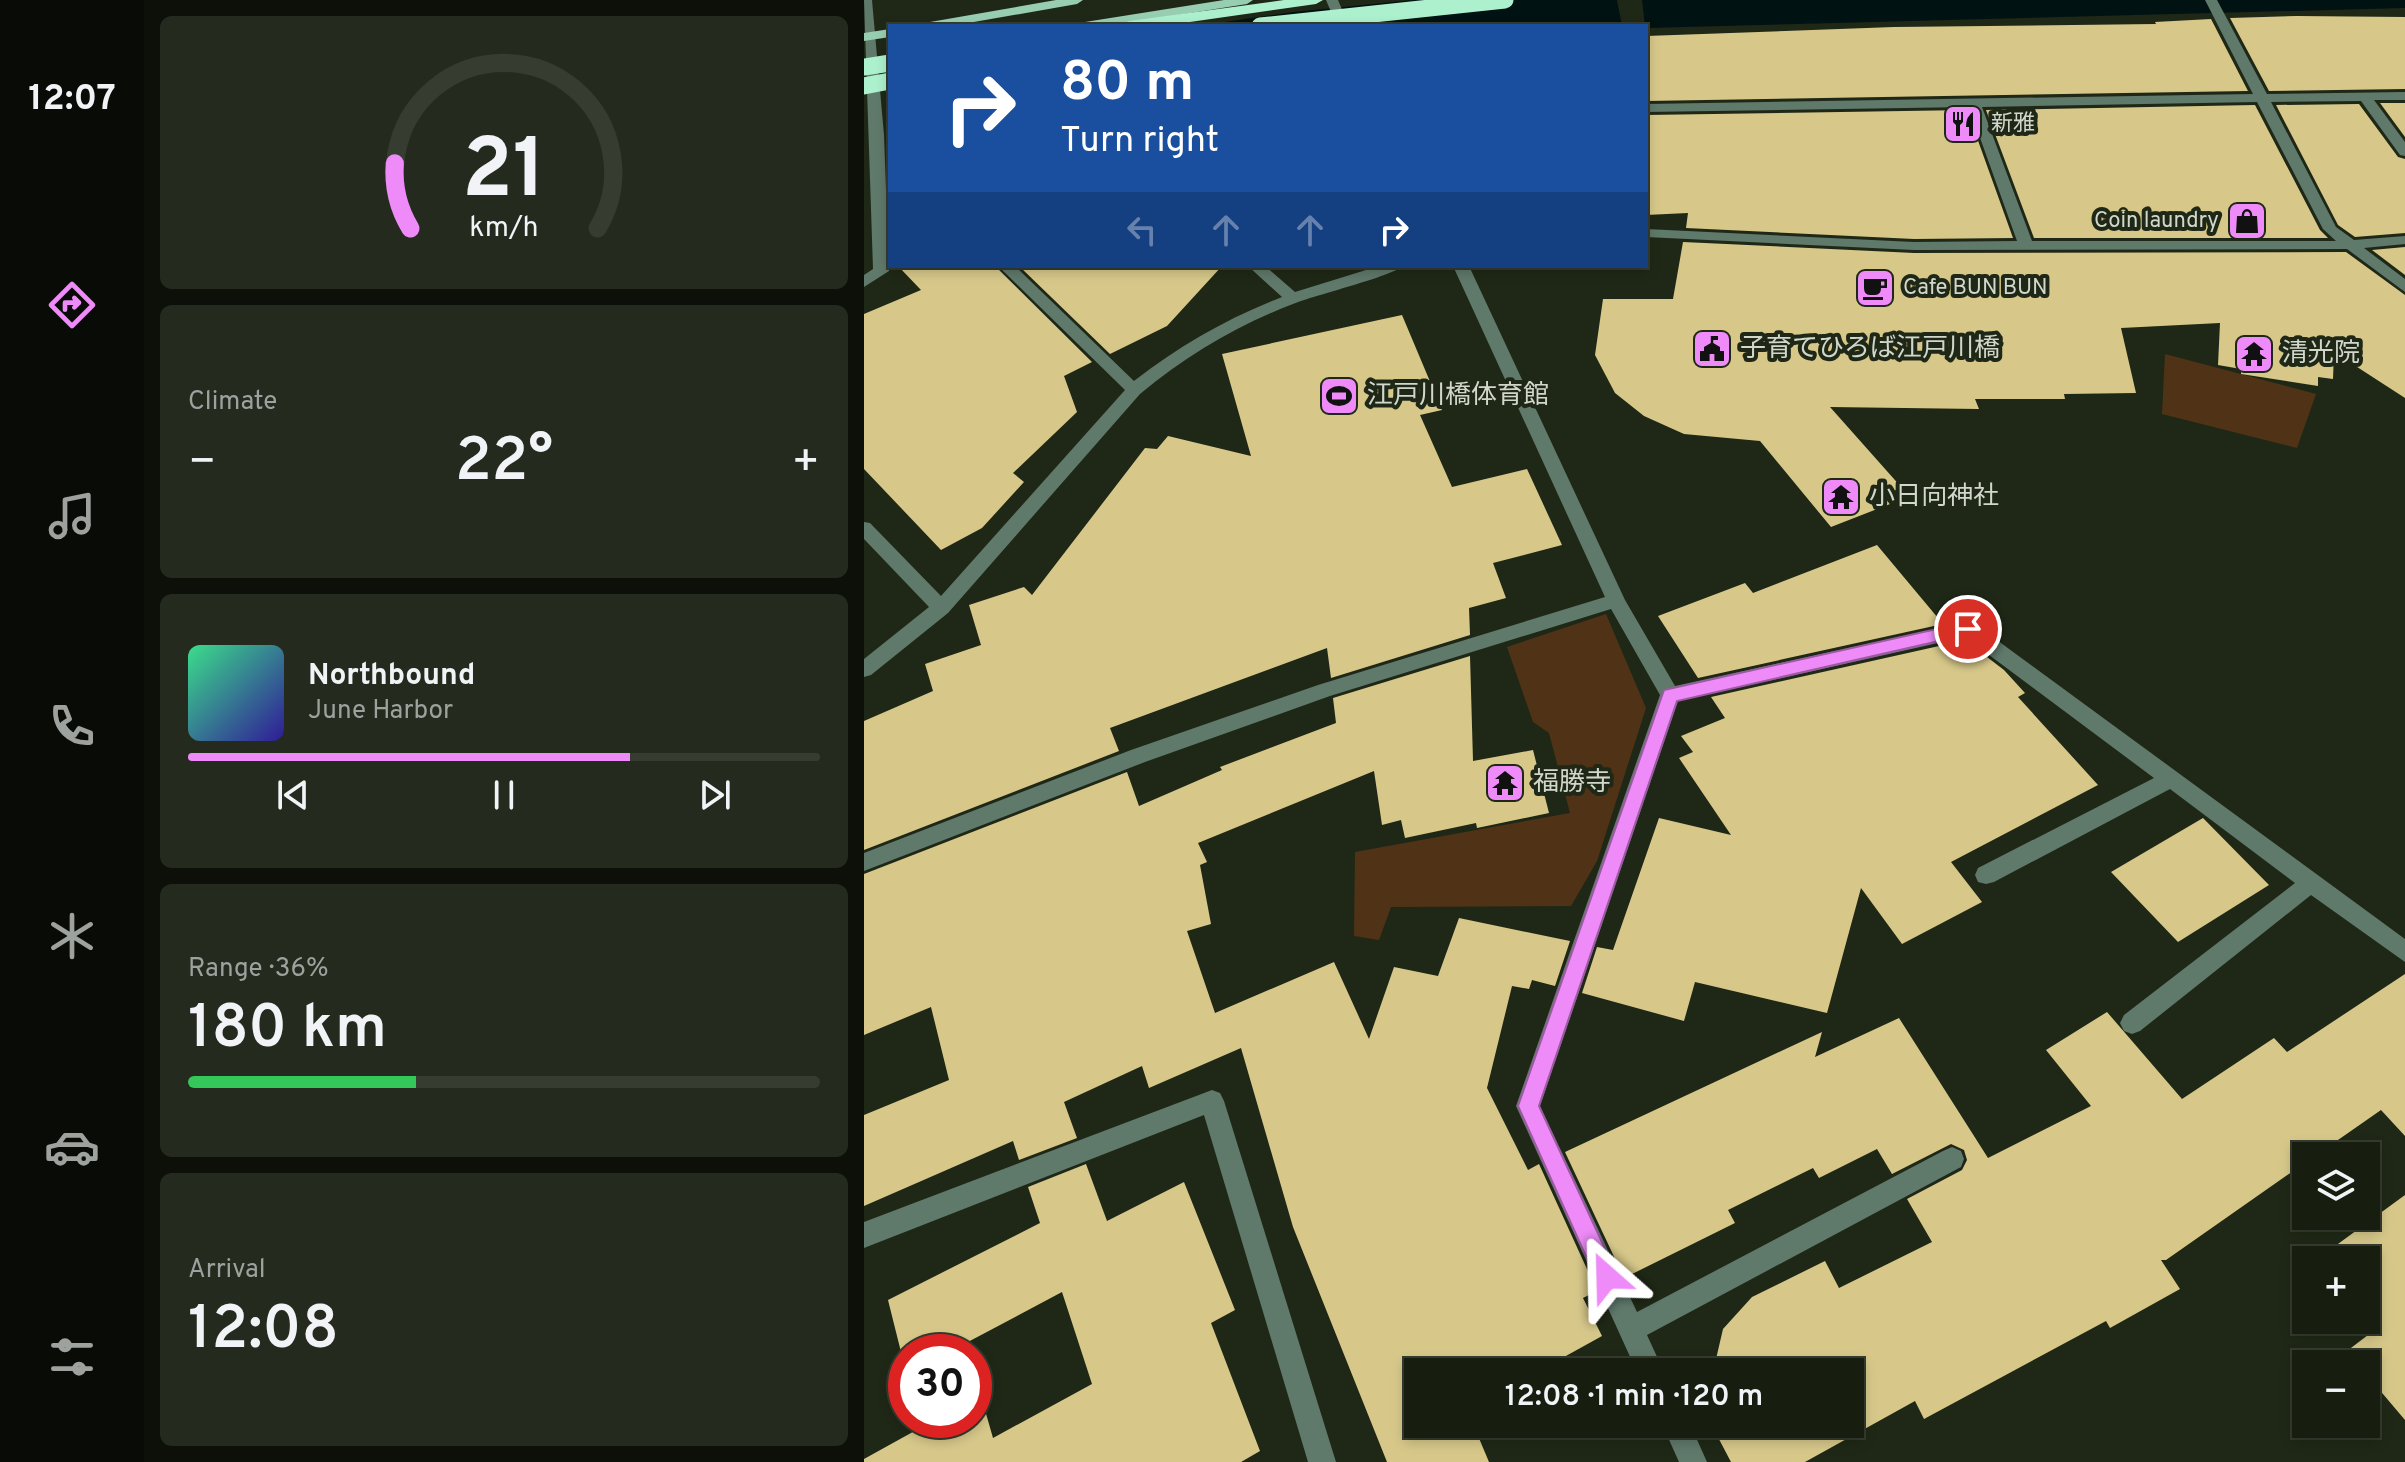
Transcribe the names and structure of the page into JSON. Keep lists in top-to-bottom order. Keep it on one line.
{"places":{"restaurant":["新雅"],"shop":["Coin laundry"],"cafe":["Cafe BUN BUN"],"public building":["子育てひろば江戸川橋"],"temple":["清光院","小日向神社","福勝寺"],"sports":["江戸川橋体育館"]},"page":{"tabs":"12:07","turn":["80 m","Turn right"],"tile":["Climate",["Range · 36%","180 km"],["Arrival","12:08"]],"heat":["−","22°","+"],"song":["Northbound","June Harbor"],"map_buttons":["+","−"],"limit":"30","trip":"12:08 · 1 min · 120 m","gauge":["21","km/h"]}}
